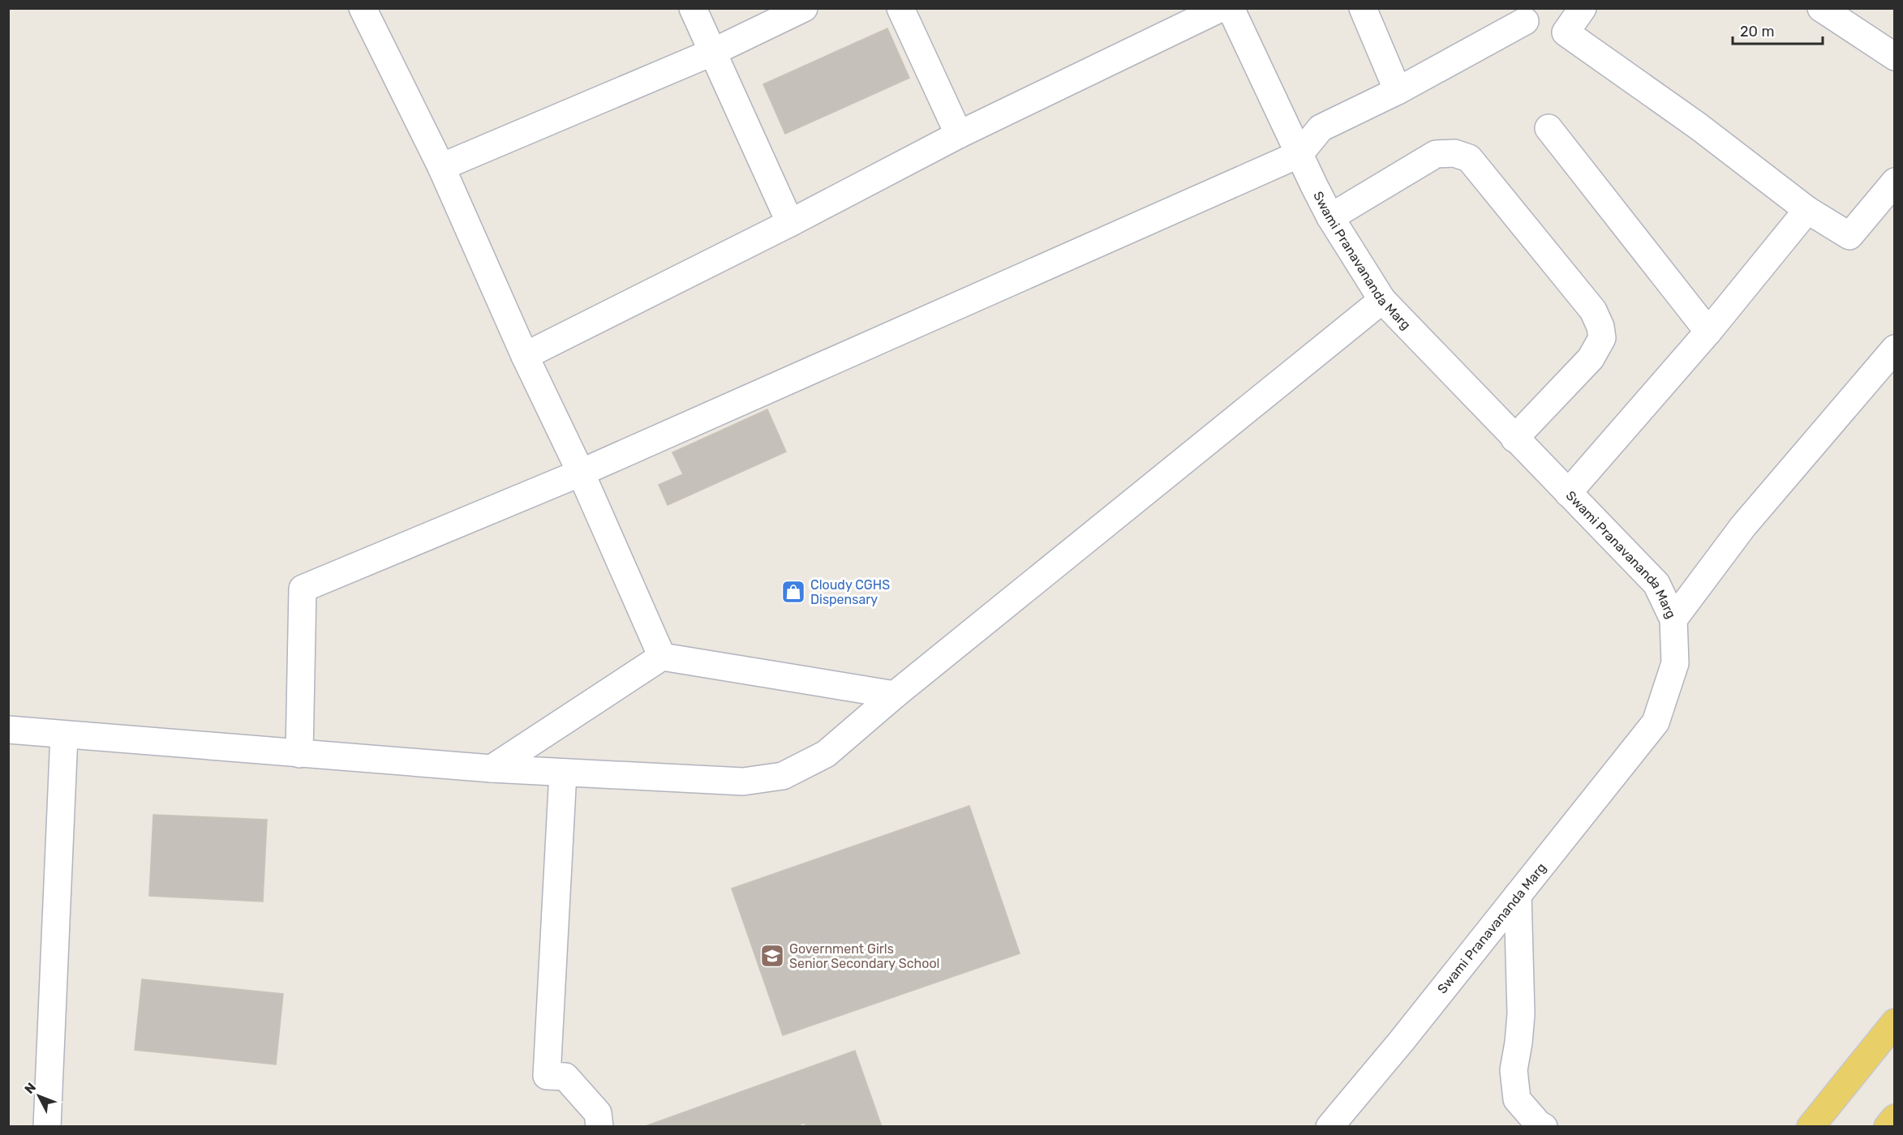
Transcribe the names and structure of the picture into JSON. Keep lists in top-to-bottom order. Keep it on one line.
{"streets":{"street":["Swami Pranavananda Marg"]},"places":{"shop":["Cloudy CGHS Dispensary"],"school or university":["Government Girls Senior Secondary School"]},"scale_bar":"20 m","north":"top left"}
